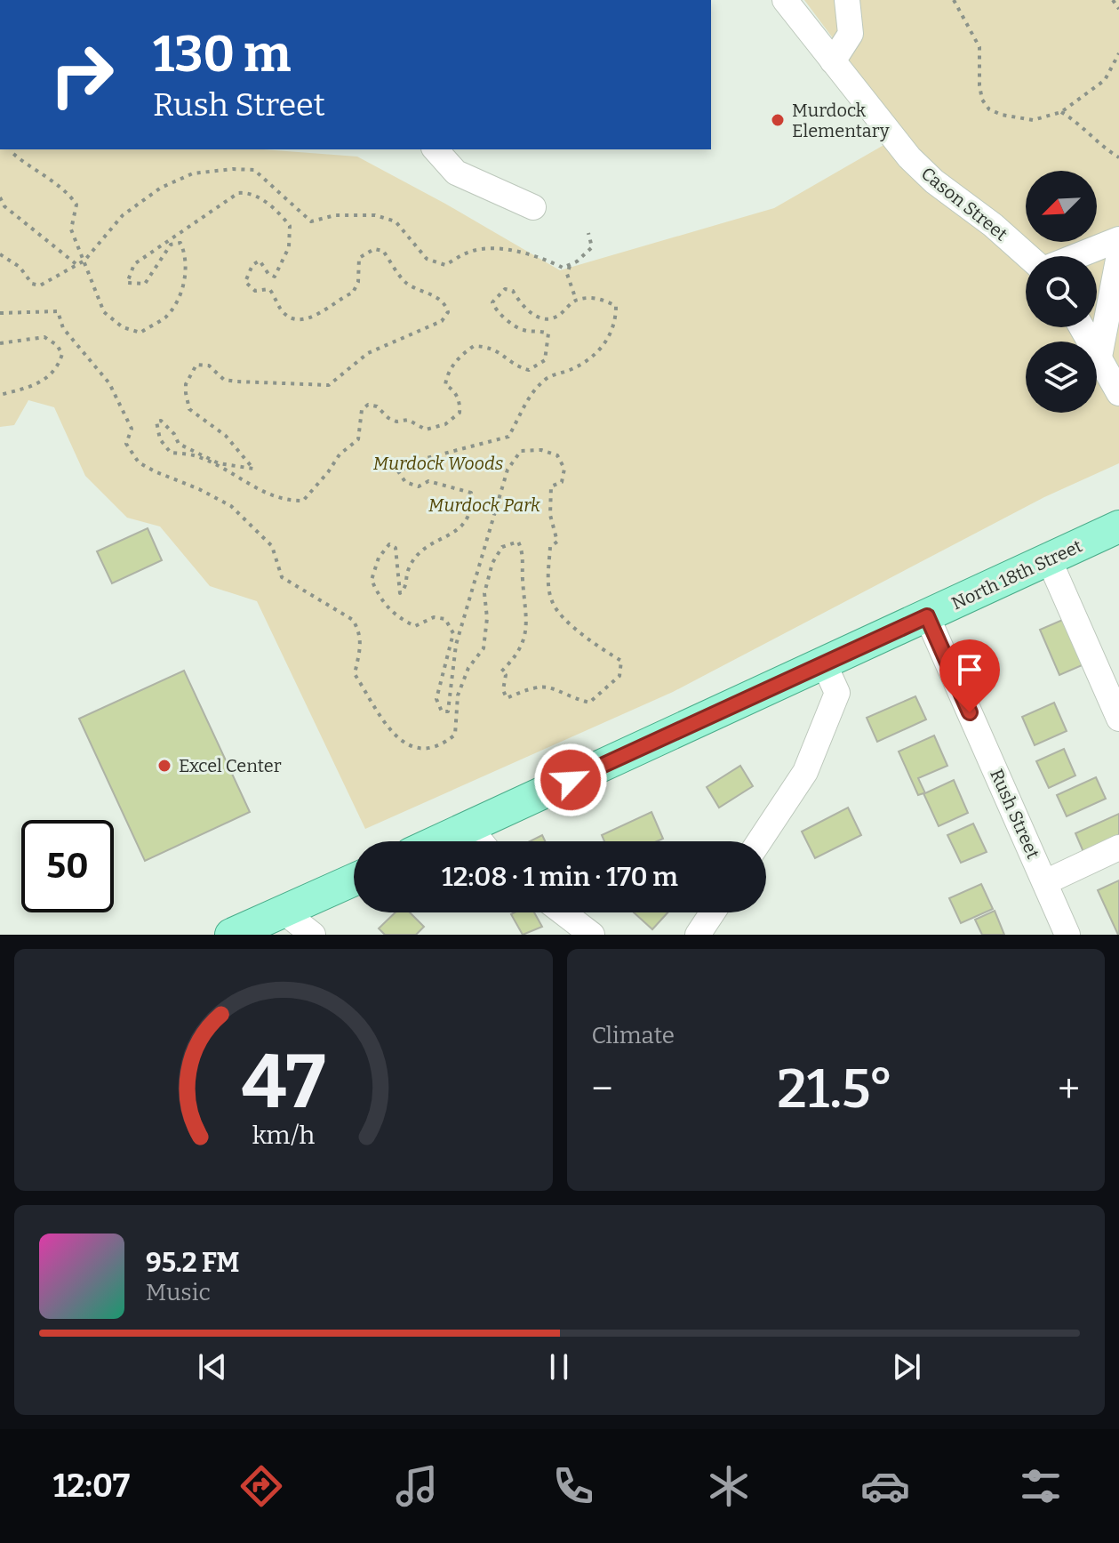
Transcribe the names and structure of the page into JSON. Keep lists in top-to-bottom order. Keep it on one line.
{"streets":{"main road":["North 18th Street"],"street":["Cason Street","Rush Street"]},"crossings":[["North 18th Street","Rush Street"]],"parks":["Murdock Woods","Murdock Park"],"places":["Murdock Elementary","Excel Center"],"north":"bottom left","page":{"turn":["130 m","Rush Street"],"limit":"50","trip":"12:08 · 1 min · 170 m","tile":"Climate","heat":["−","21.5°","+"],"song":["95.2 FM","Music"],"tabs":"12:07","gauge":["47","km/h"]}}
